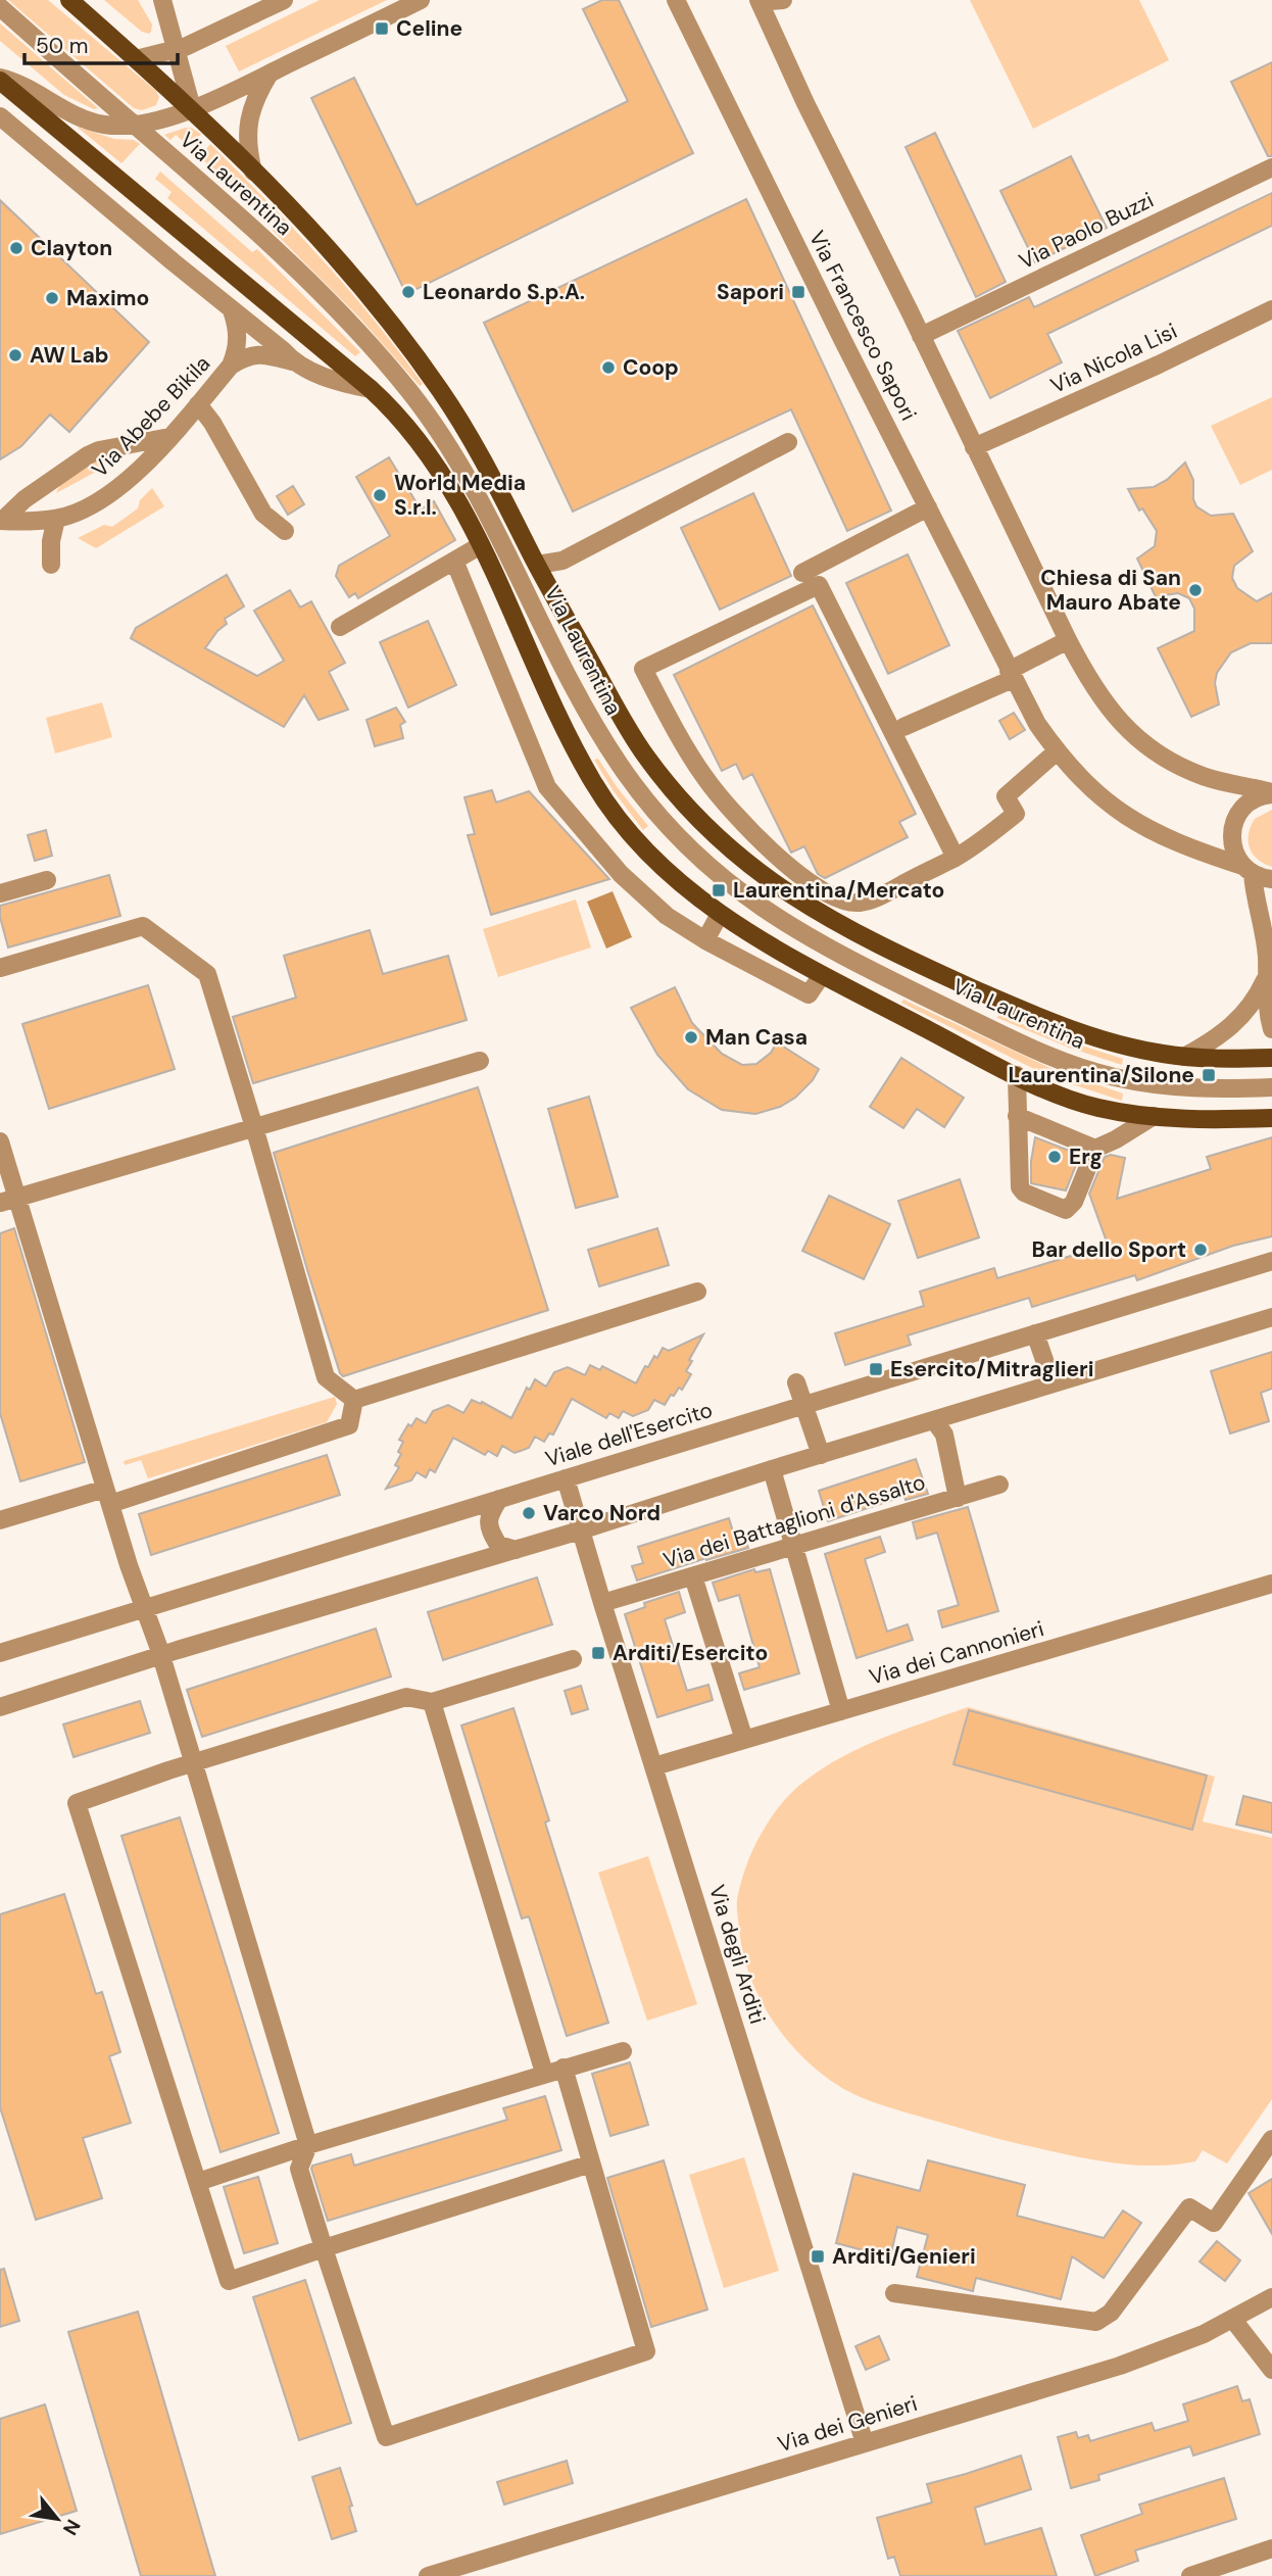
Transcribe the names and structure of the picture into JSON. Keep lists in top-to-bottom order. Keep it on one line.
{"streets":{"main road":["Via Laurentina"],"street":["Via Paolo Buzzi","Via Francesco Sapori","Via Nicola Lisi","Via Abebe Bikila","Viale dell'Esercito","Via dei Battaglioni d'Assalto","Via dei Cannonieri","Via degli Arditi","Via dei Genieri"]},"crossings":[["Viale dell'Esercito","Via degli Arditi"],["Via dei Battaglioni d'Assalto","Via degli Arditi"],["Via dei Cannonieri","Via degli Arditi"],["Via degli Arditi","Via dei Genieri"]],"places":{"transit":["Celine","Sapori","Laurentina/Mercato","Laurentina/Silone","Esercito/Mitraglieri","Arditi/Esercito","Arditi/Genieri"],"other":["Clayton","Leonardo S.p.A.","Maximo","AW Lab","Coop","World Media S.r.l.","Chiesa di San Mauro Abate","Man Casa","Erg","Bar dello Sport","Varco Nord"]},"scale_bar":"50 m","north":"bottom right"}
